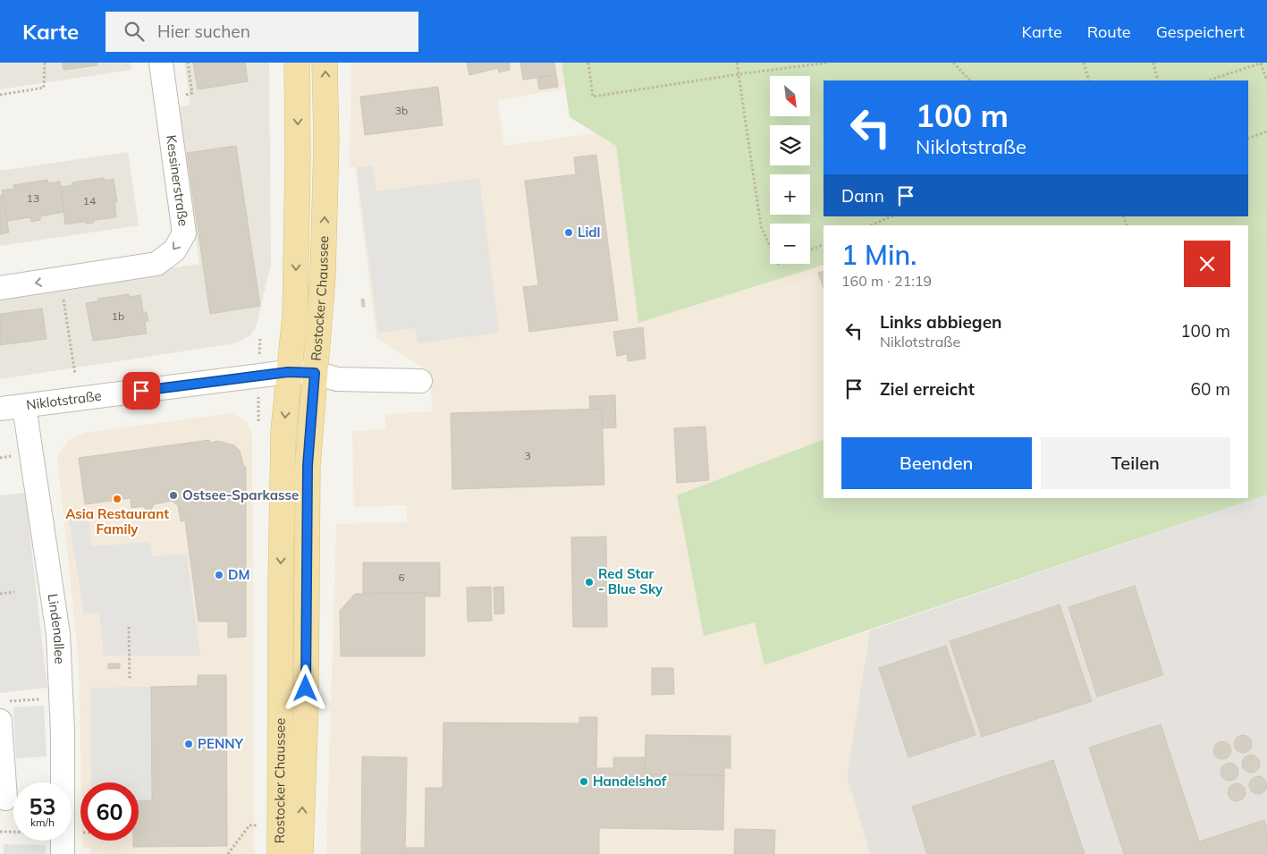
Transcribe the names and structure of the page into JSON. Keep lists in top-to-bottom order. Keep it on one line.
{"streets":{"main road":["Rostocker Chaussee"],"street":["Kessinerstraße","Niklotstraße","Lindenallee"]},"crossings":[["Rostocker Chaussee","Niklotstraße"],["Niklotstraße","Lindenallee"]],"places":["Lidl","Ostsee-Sparkasse","Asia Restaurant Family","DM","Red Star - Blue Sky","PENNY","Handelshof"],"house_numbers":["3b","13","14","1b","3","6"],"north":"bottom right","page":{"header":"Karte","search":"Hier suchen","nav":["Karte","Route","Gespeichert"],"map_buttons":["+","−"],"turn":["100 m","Niklotstraße"],"then":"Dann","heading":["1 Min.","160 m · 21:19"],"list":[{"name":"Links abbiegen","note":"Niklotstraße","value":"100 m"},{"name":"Ziel erreicht","value":"60 m"}],"buttons":["Beenden","Teilen"],"speed":"53 km/h","limit":"60"}}
